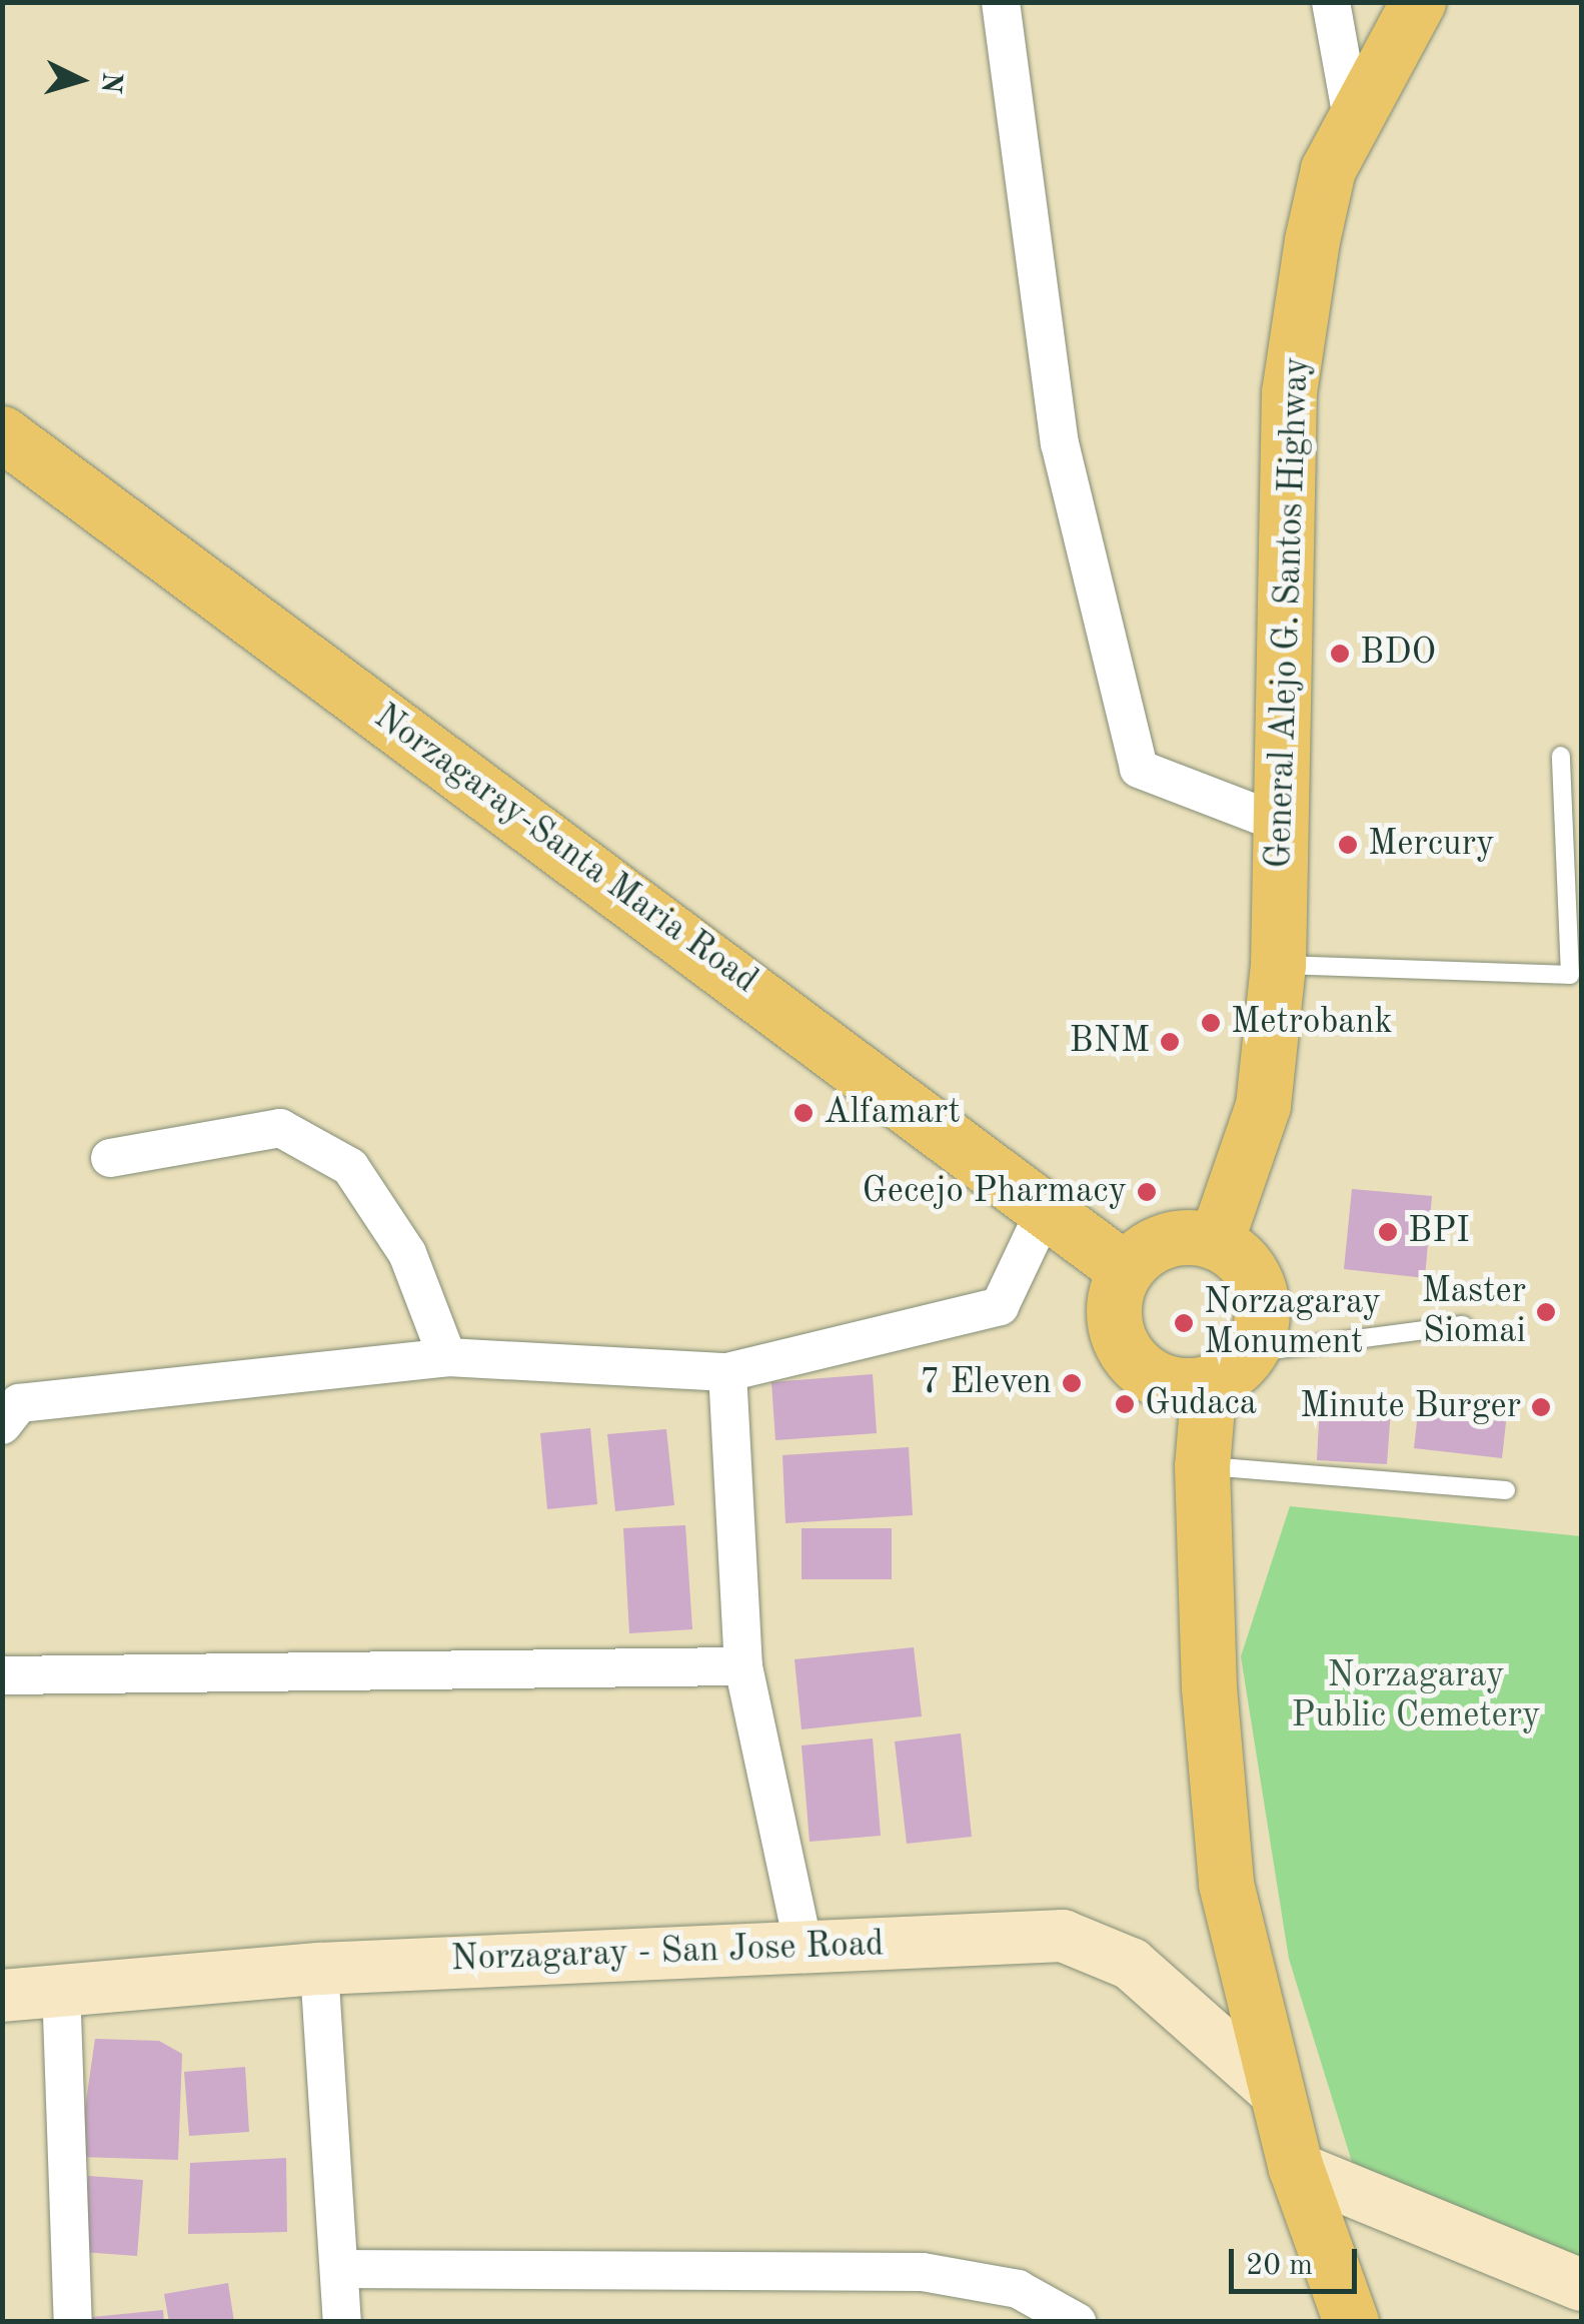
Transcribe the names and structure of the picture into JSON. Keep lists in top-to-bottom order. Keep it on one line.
{"streets":{"main road":["General Alejo G. Santos Highway","Norzagaray-Santa Maria Road","Norzagaray - San Jose Road"]},"crossings":[["General Alejo G. Santos Highway","Norzagaray-Santa Maria Road"]],"parks":["Norzagaray Public Cemetery"],"places":["BDO","Mercury","Metrobank","BNM","Alfamart","Gecejo Pharmacy","BPI","Master Siomai","Norzagaray Monument","7 Eleven","Gudaca","Minute Burger"],"scale_bar":"20 m","north":"right"}
